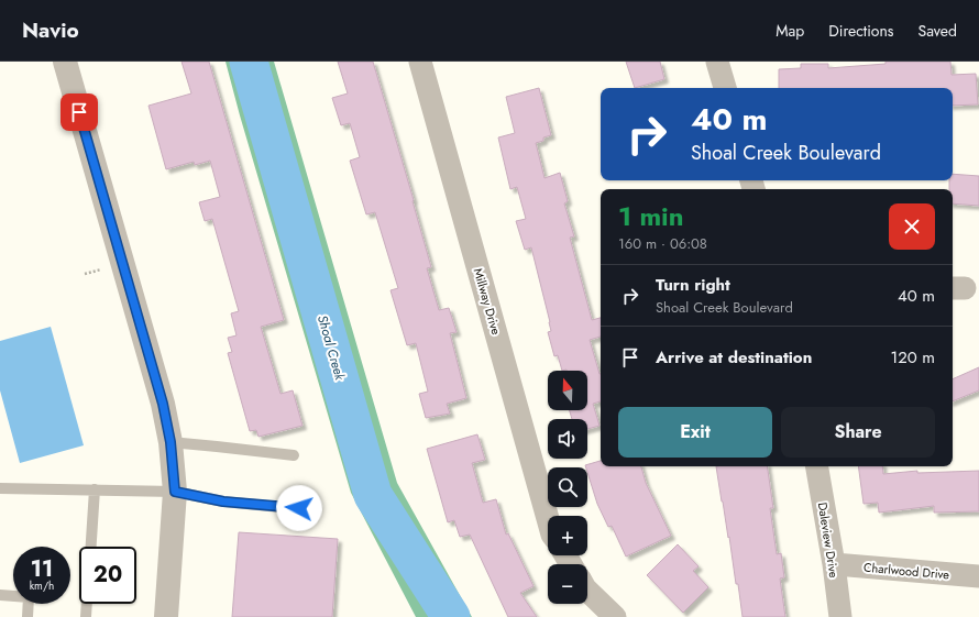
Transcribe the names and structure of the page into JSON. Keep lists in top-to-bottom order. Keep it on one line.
{"streets":{"street":["Millway Drive","Daleview Drive","Charlwood Drive"]},"crossings":[["Daleview Drive","Charlwood Drive"]],"water":["Shoal Creek"],"north":"top","page":{"header":"Navio","nav":["Map","Directions","Saved"],"turn":["40 m","Shoal Creek Boulevard"],"heading":["1 min","160 m · 06:08"],"list":[{"name":"Turn right","note":"Shoal Creek Boulevard","value":"40 m"},{"name":"Arrive at destination","value":"120 m"}],"map_buttons":["+","−"],"buttons":["Exit","Share"],"speed":"11 km/h","limit":"20"}}
